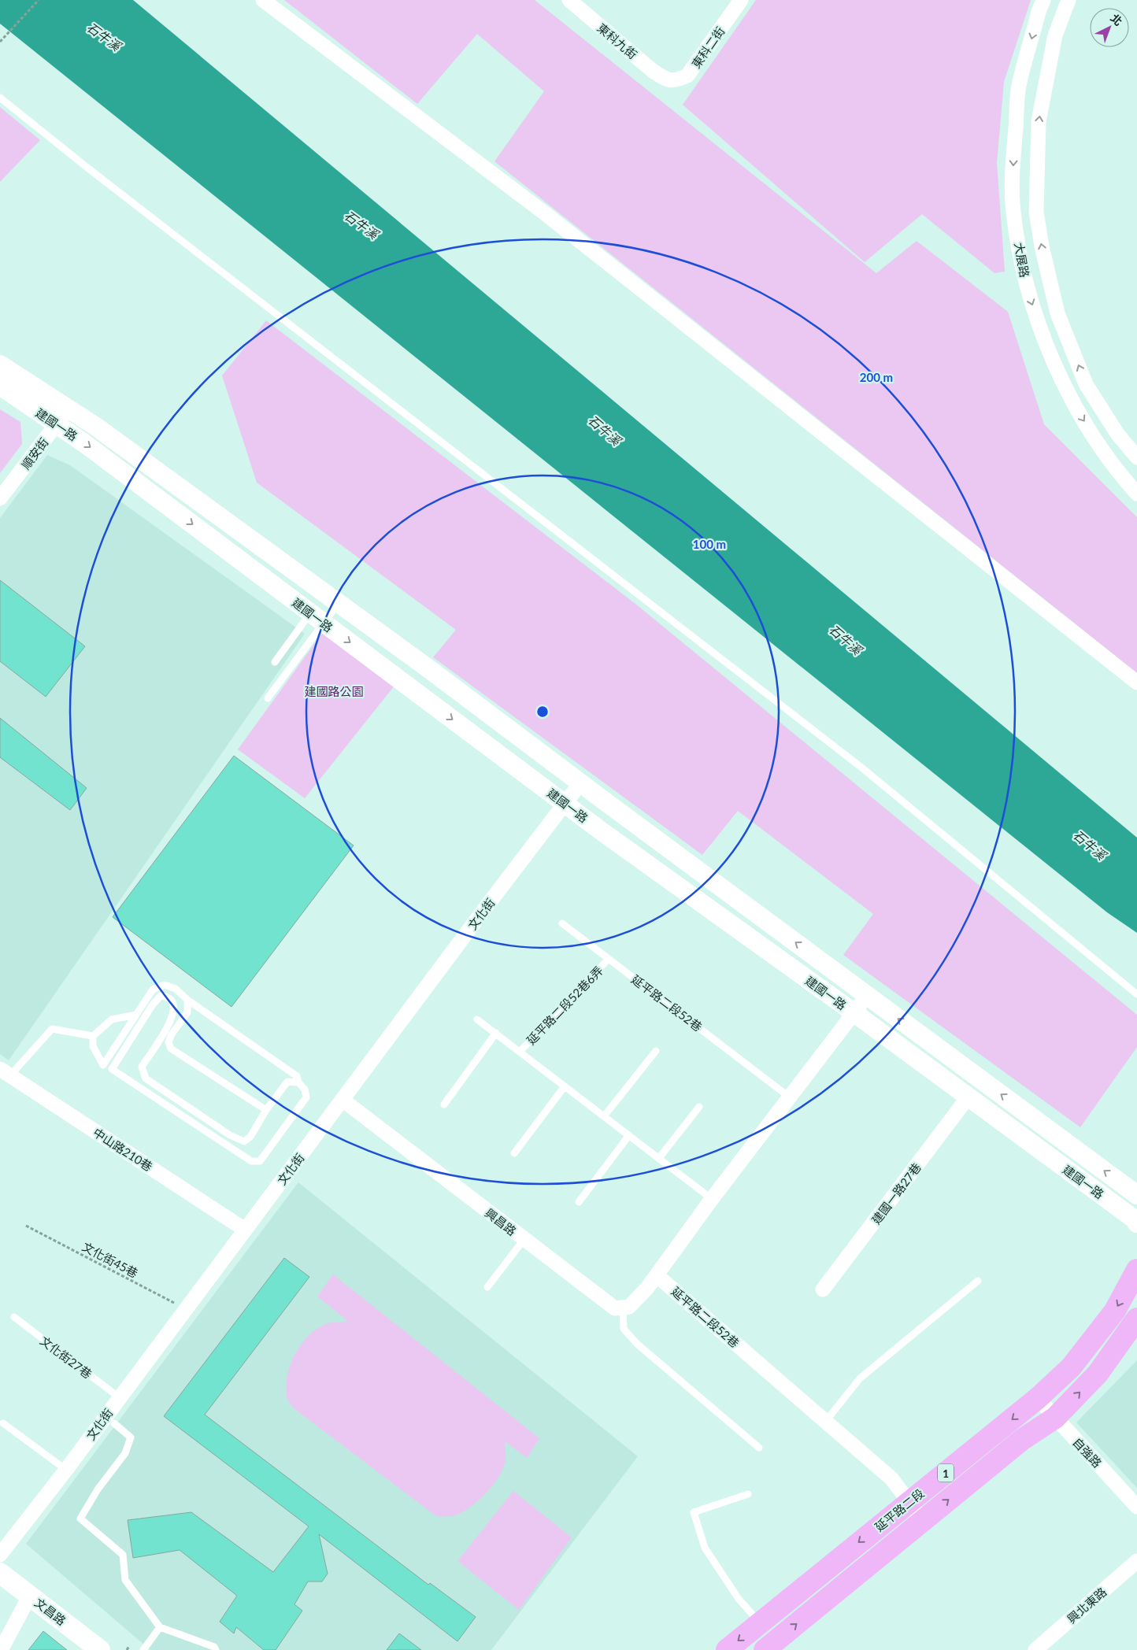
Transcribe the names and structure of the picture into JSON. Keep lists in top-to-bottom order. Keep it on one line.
{"streets":{"main road":["1","延平路二段","文昌路"],"street":["東科九街","東科二街","大展路","建國一路","順安街","文化街","延平路二段52巷","中山路210巷","建國一路27巷","興昌路","自強路","興北東路"],"lane":["延平路二段52巷6弄","文化街27巷"],"path":["文化街45巷"]},"crossings":[["東科九街","東科二街"],["建國一路","順安街"],["建國一路","文化街"],["建國一路","建國一路27巷"],["文化街","中山路210巷"],["文化街","興昌路"],["文化街","文化街45巷"],["文化街","文化街27巷"],["延平路二段52巷","延平路二段52巷6弄"],["延平路二段52巷","延平路二段"],["自強路","延平路二段"]],"water":["石牛溪"],"parks":["建國路公園"],"north":"top right","rings":["200 m","100 m"]}
